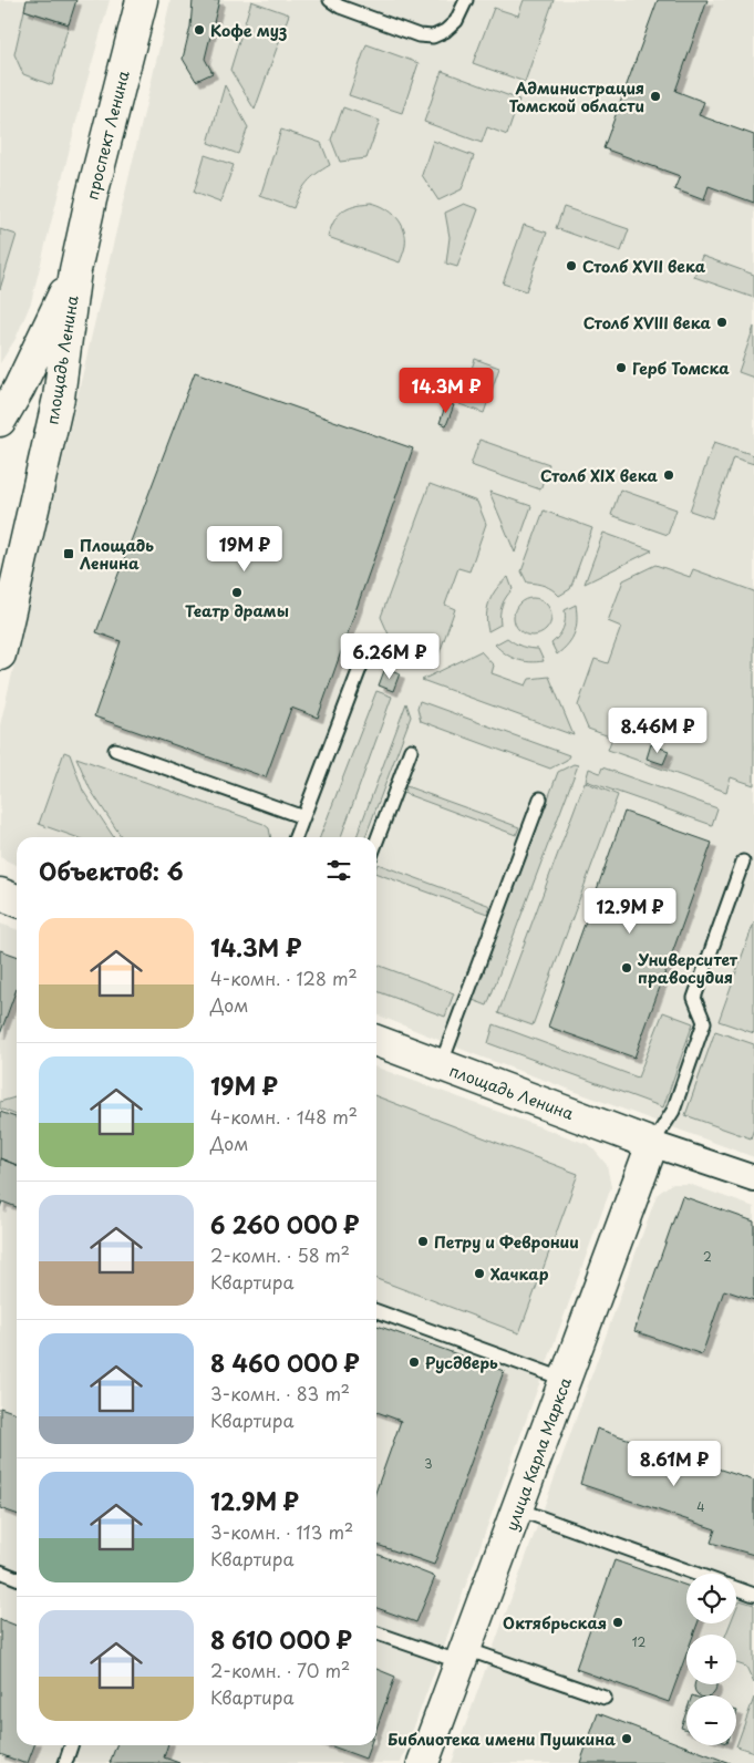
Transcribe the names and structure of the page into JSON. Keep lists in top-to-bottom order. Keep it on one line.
{"streets":{"street":["проспект Ленина","площадь Ленина","улица Карла Маркса"]},"crossings":[["проспект Ленина","площадь Ленина"],["площадь Ленина","улица Карла Маркса"]],"places":{"other":["Кофе муз","Администрация Томской области","Столб XVII века","Столб XVIII века","Герб Томска","Столб XIX века","Театр драмы","Университет правосудия","Петру и Февронии","Хачкар","Русдверь","Октябрьская","Библиотека имени Пушкина"],"transit":["Площадь Ленина"]},"house_numbers":["2","3","4","12"],"page":{"price":["14.3M ₽","19M ₽","6.26M ₽","8.46M ₽","12.9M ₽","8.61M ₽"],"heading":"Объектов: 6","list":[{"name":"14.3M ₽","note":"4-комн. · 128 m² · Дом"},{"name":"19M ₽","note":"4-комн. · 148 m² · Дом"},{"name":"6 260 000 ₽","note":"2-комн. · 58 m² · Квартира"},{"name":"8 460 000 ₽","note":"3-комн. · 83 m² · Квартира"},{"name":"12.9M ₽","note":"3-комн. · 113 m² · Квартира"},{"name":"8 610 000 ₽","note":"2-комн. · 70 m² · Квартира"}],"map_buttons":["+","−"]}}
